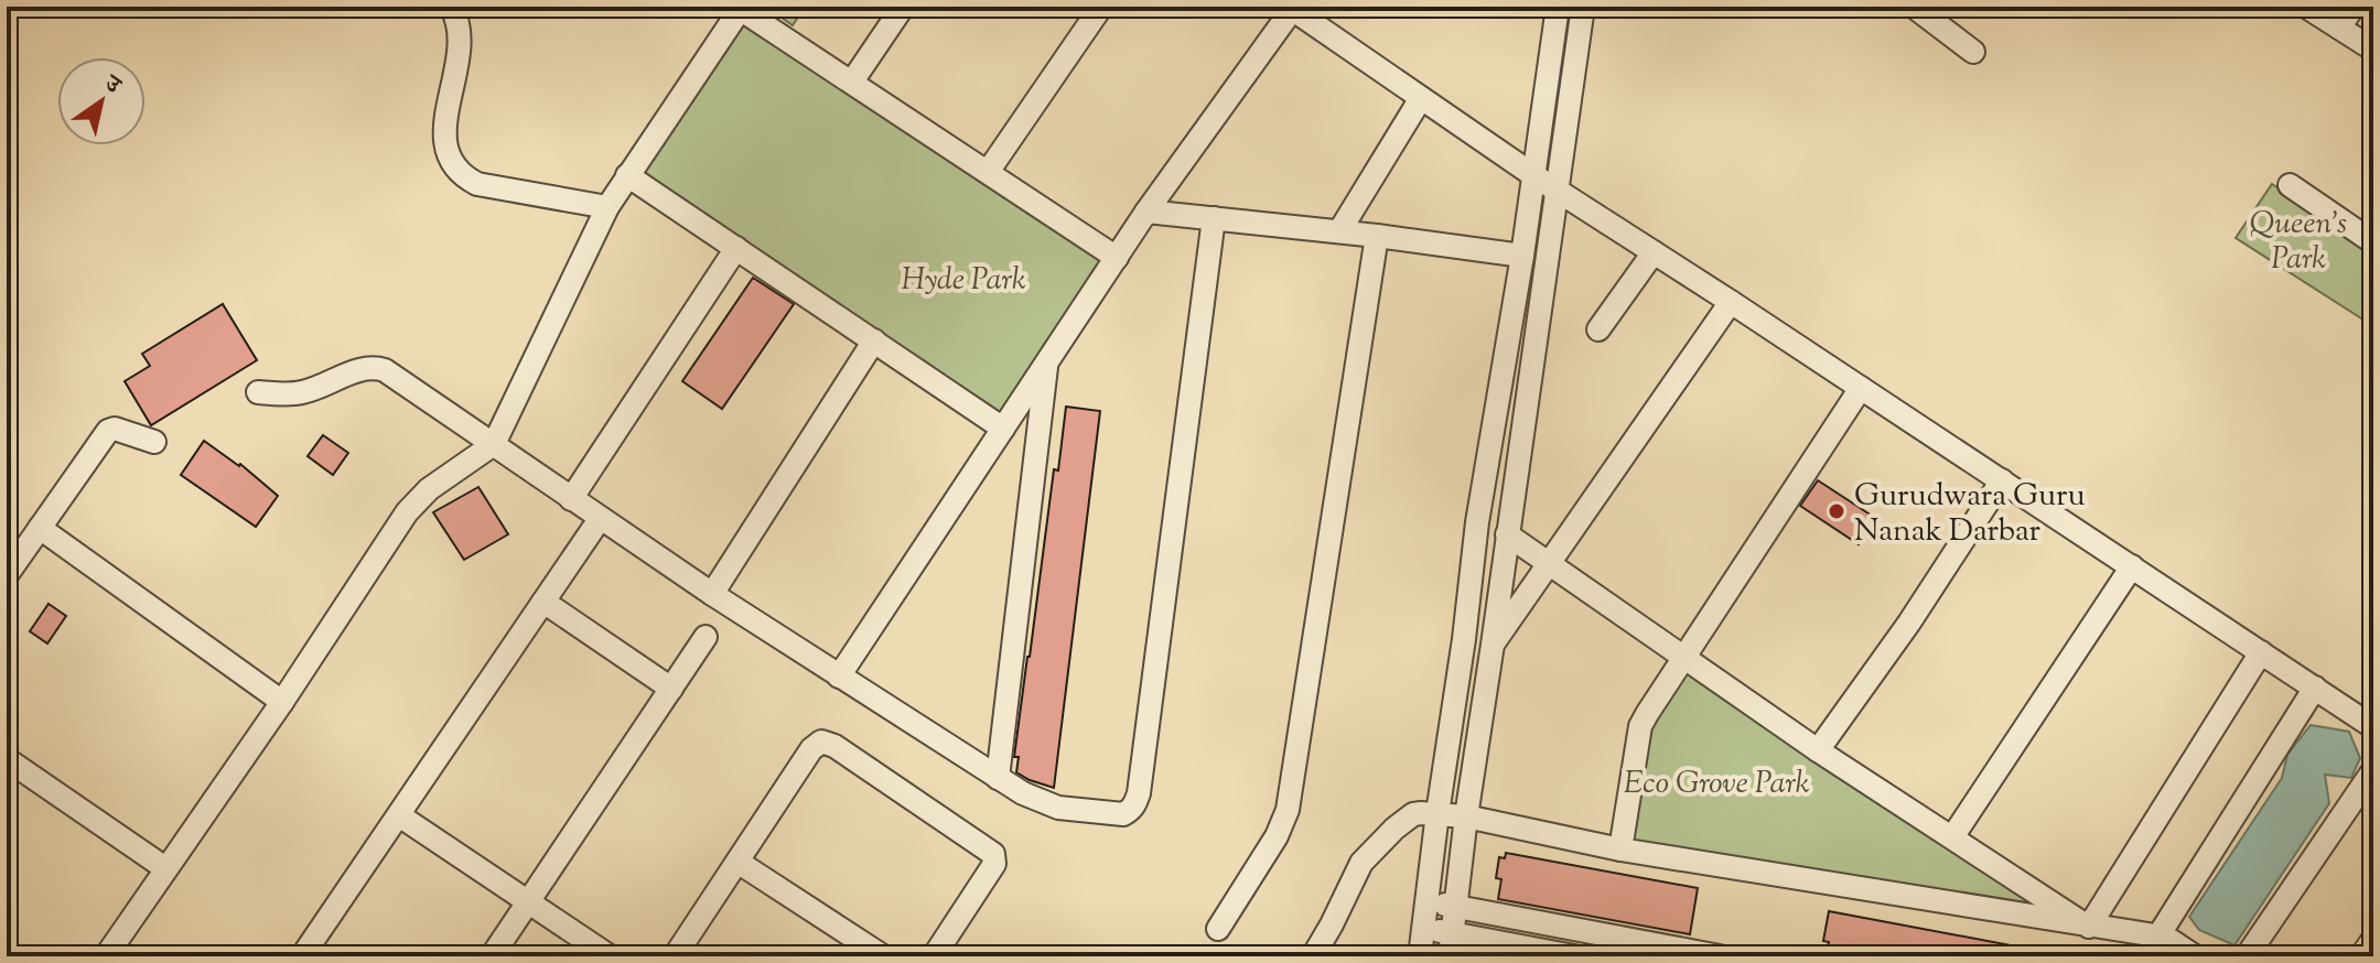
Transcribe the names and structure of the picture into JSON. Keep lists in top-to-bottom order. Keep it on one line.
{"parks":["Queen's Park","Hyde Park","Eco Grove Park"],"places":["Gurudwara Guru Nanak Darbar"],"north":"top right"}
